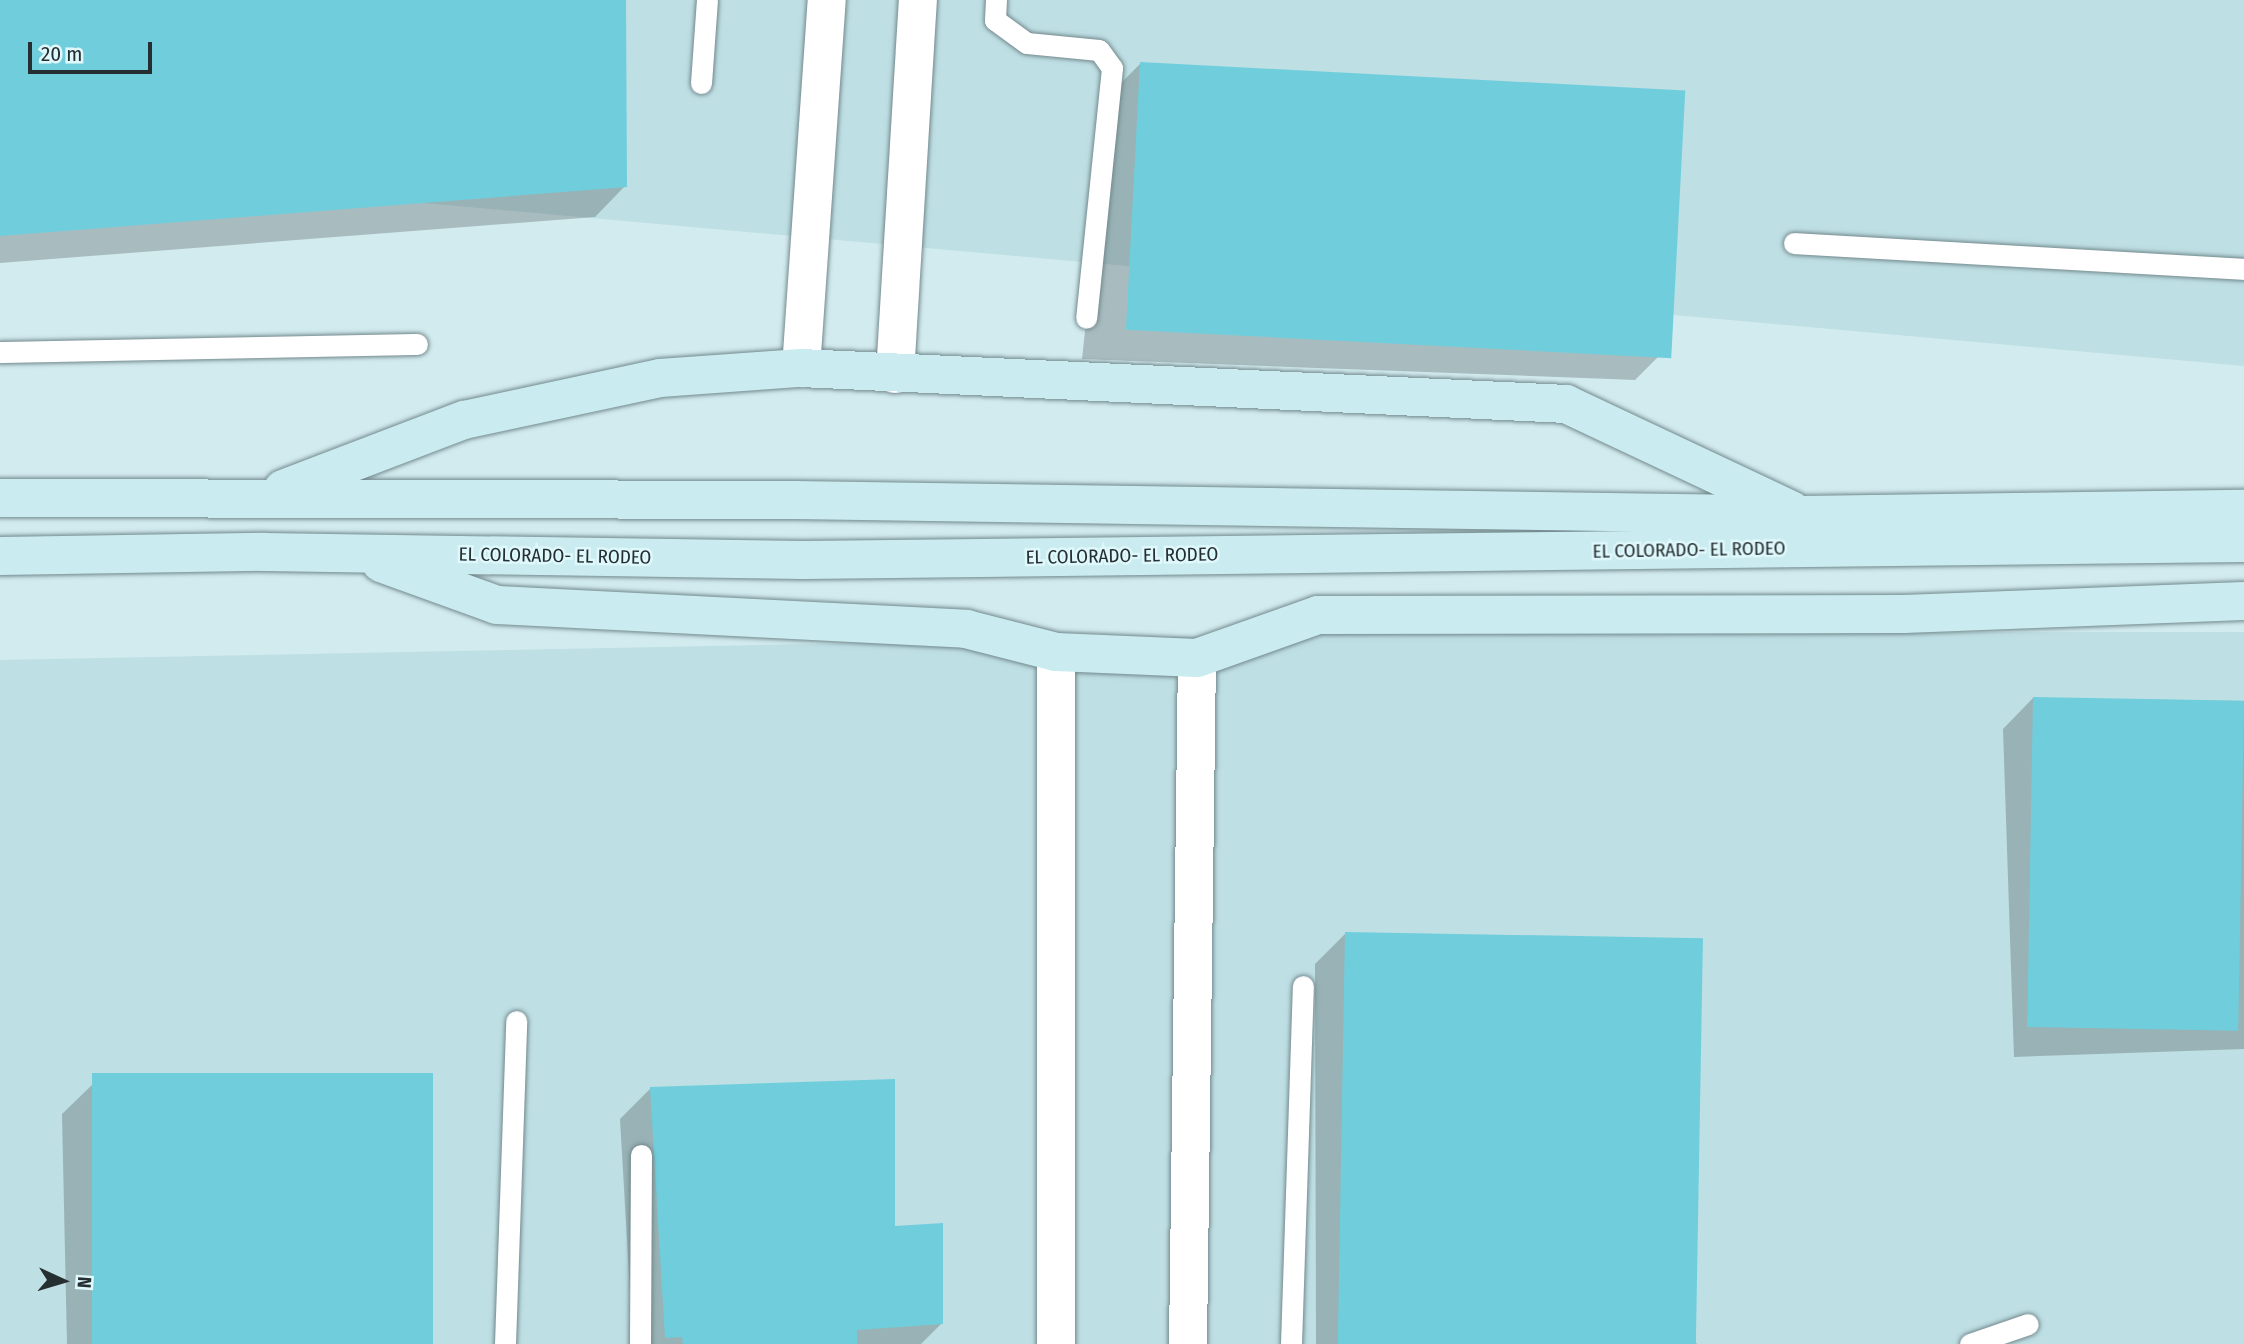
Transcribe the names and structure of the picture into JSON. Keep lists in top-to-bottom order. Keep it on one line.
{"streets":{"main road":["EL COLORADO- EL RODEO"]},"scale_bar":"20 m","north":"right"}
